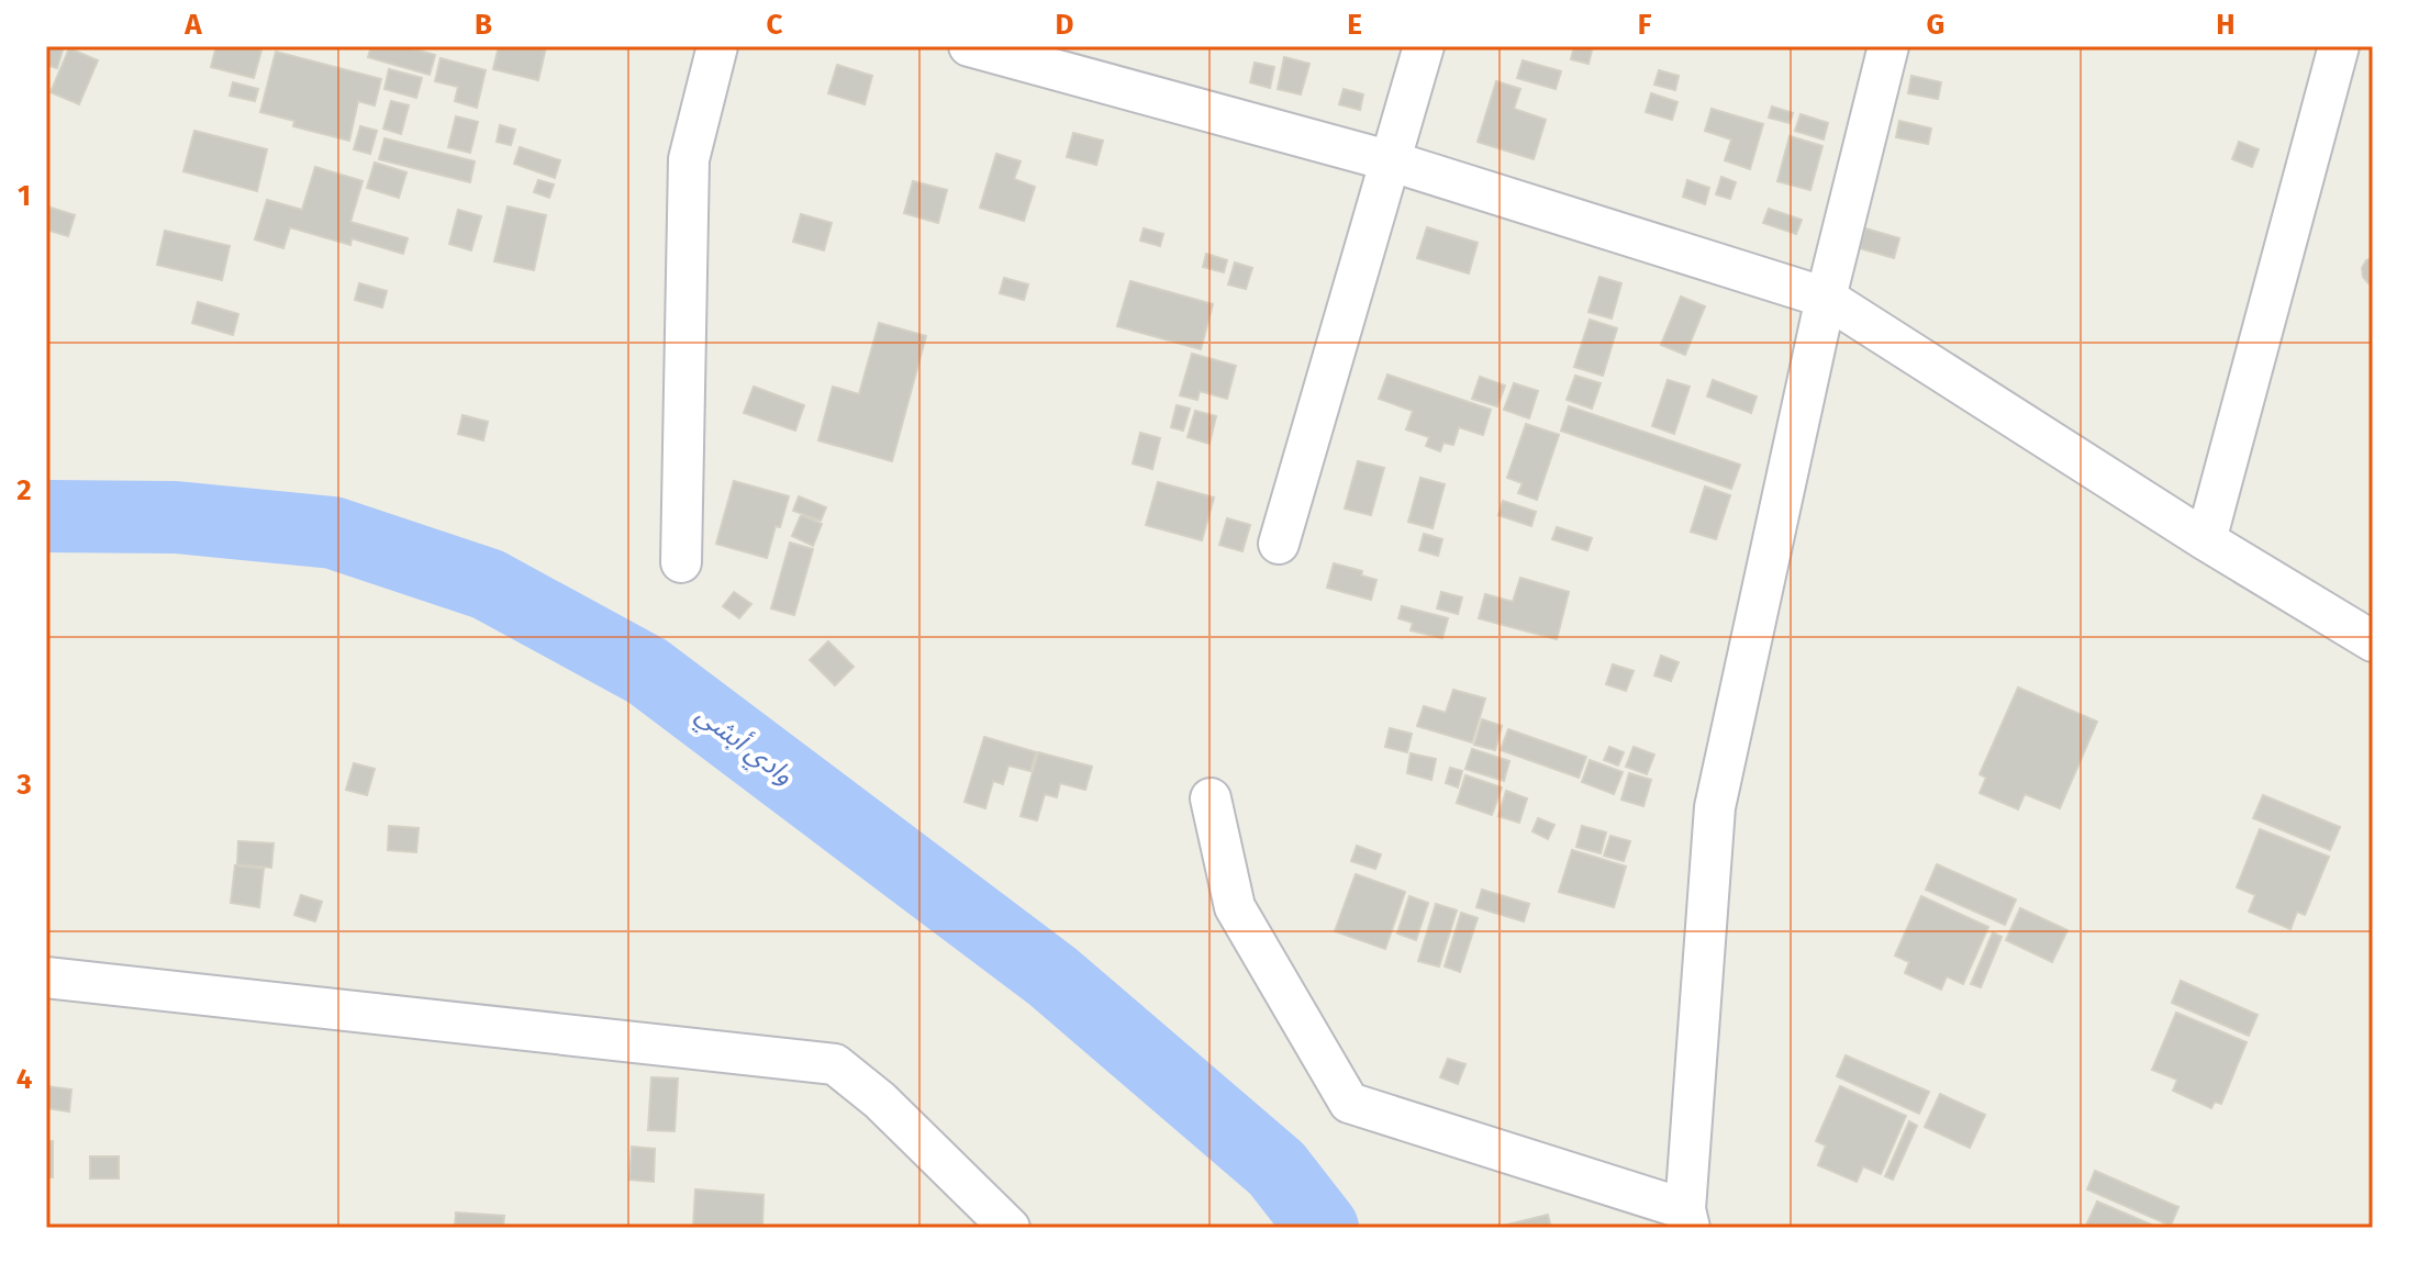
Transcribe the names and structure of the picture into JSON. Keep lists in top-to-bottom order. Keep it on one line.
{"water":["وادي أبشي"],"grid":{"columns":["A","B","C","D","E","F","G","H"],"rows":["1","2","3","4"]}}
